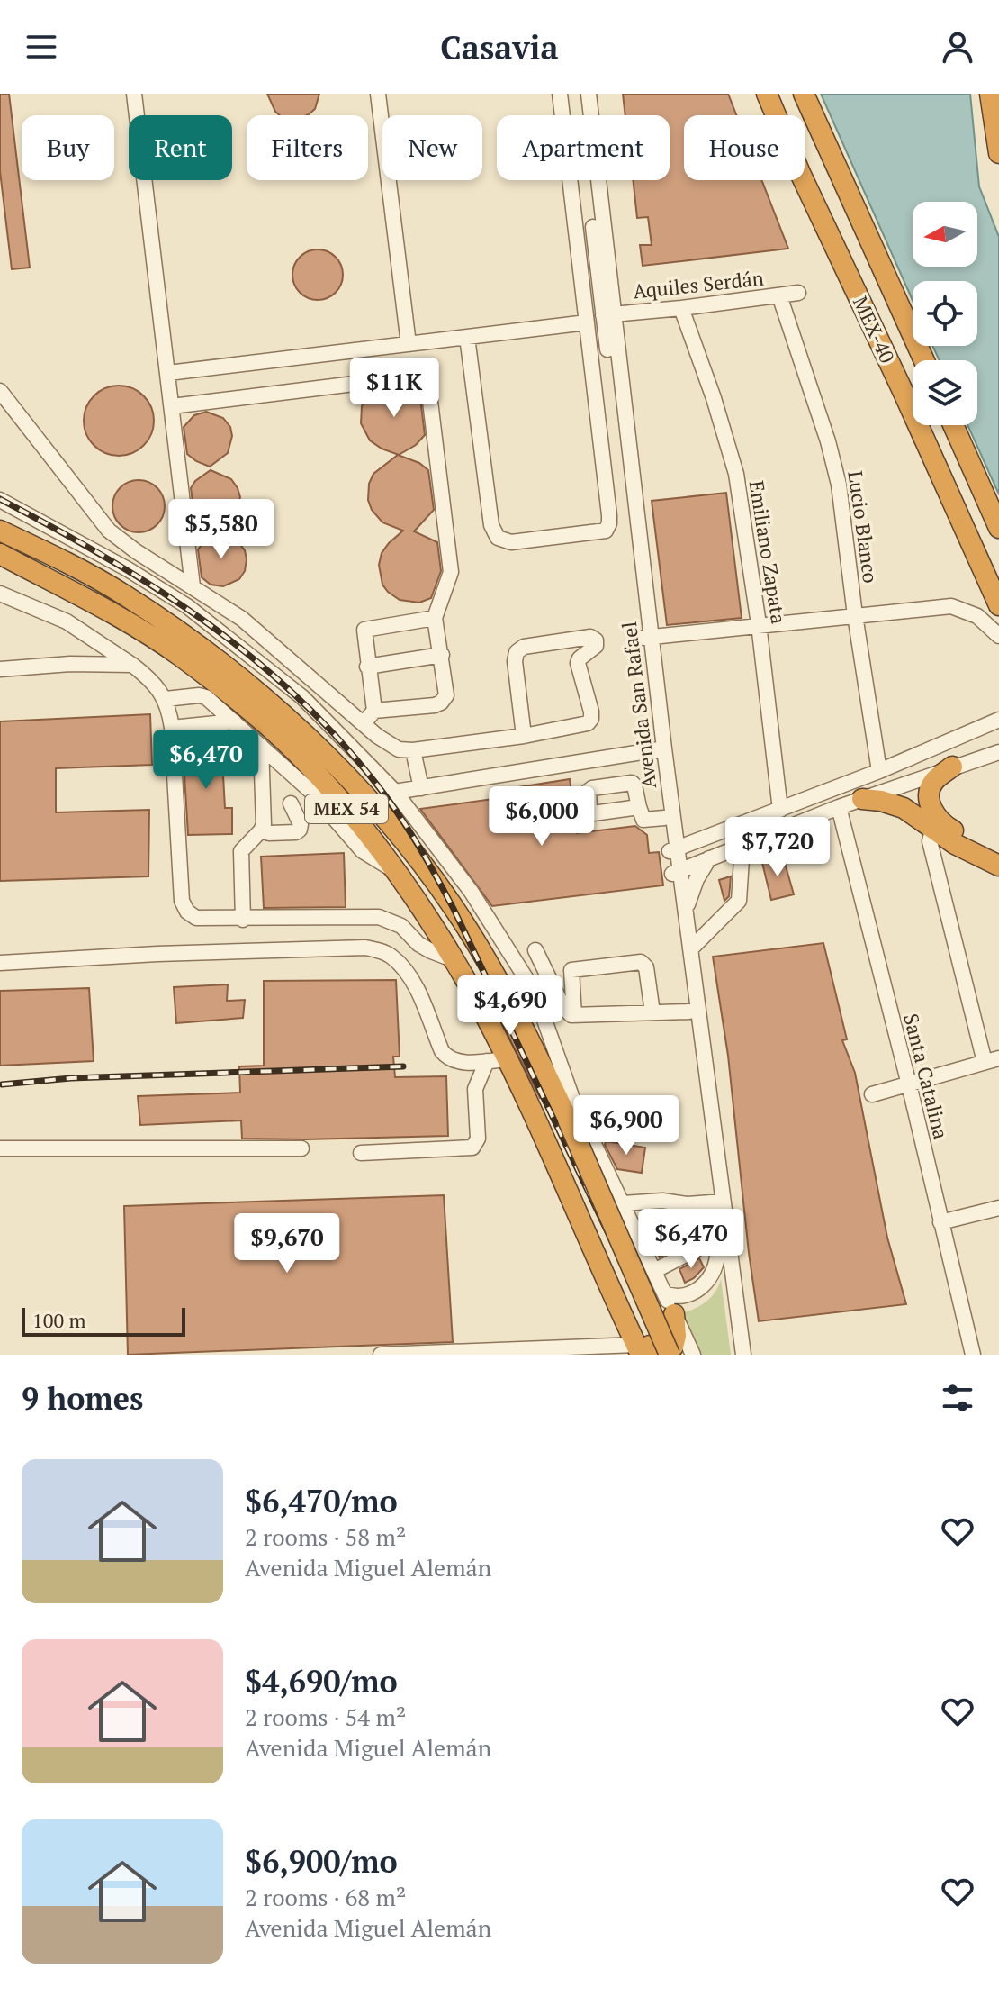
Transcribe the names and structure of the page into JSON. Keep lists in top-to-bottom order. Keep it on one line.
{"streets":{"highway":["MEX-40","MEX 54"],"street":["Aquiles Serdán","Lucio Blanco","Emiliano Zapata","Avenida San Rafael","Santa Catalina"]},"crossings":[["Aquiles Serdán","Lucio Blanco"],["Aquiles Serdán","Emiliano Zapata"],["Aquiles Serdán","Avenida San Rafael"]],"scale_bar":"100 m","north":"left","page":{"header":"Casavia","chip":["Buy","Rent","Filters","New","Apartment","House"],"price":["$11K","$5,580","$6,470","$6,000","$7,720","$4,690","$6,900","$6,470","$9,670"],"scale":"100 m","heading":"9 homes","list":[{"name":"$6,470/mo","note":"2 rooms · 58 m² · Avenida Miguel Alemán"},{"name":"$4,690/mo","note":"2 rooms · 54 m² · Avenida Miguel Alemán"},{"name":"$6,900/mo","note":"2 rooms · 68 m² · Avenida Miguel Alemán"}]}}
